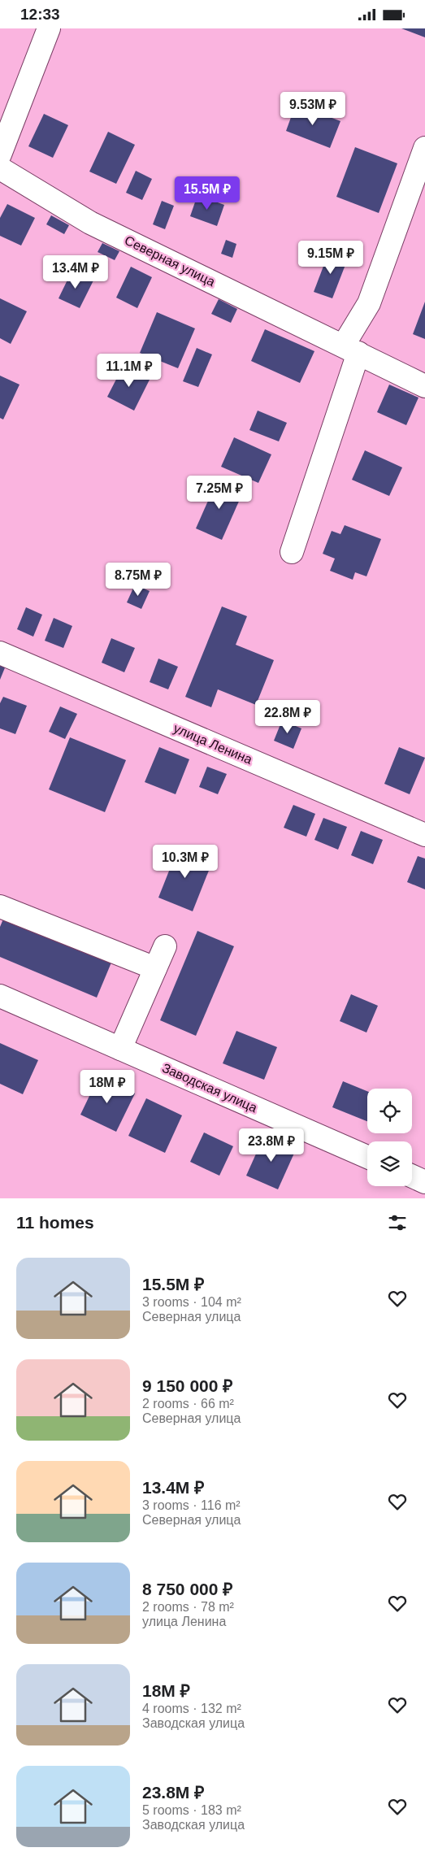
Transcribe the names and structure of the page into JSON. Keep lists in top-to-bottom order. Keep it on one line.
{"streets":{"street":["Северная улица","улица Ленина","Заводская улица"]},"page":{"status":"12:33","price":["9.53M ₽","15.5M ₽","9.15M ₽","13.4M ₽","11.1M ₽","7.25M ₽","8.75M ₽","22.8M ₽","10.3M ₽","18M ₽","23.8M ₽"],"heading":"11 homes","list":[{"name":"15.5M ₽","note":"3 rooms · 104 m² · Северная улица"},{"name":"9 150 000 ₽","note":"2 rooms · 66 m² · Северная улица"},{"name":"13.4M ₽","note":"3 rooms · 116 m² · Северная улица"},{"name":"8 750 000 ₽","note":"2 rooms · 78 m² · улица Ленина"},{"name":"18M ₽","note":"4 rooms · 132 m² · Заводская улица"},{"name":"23.8M ₽","note":"5 rooms · 183 m² · Заводская улица"}]}}
